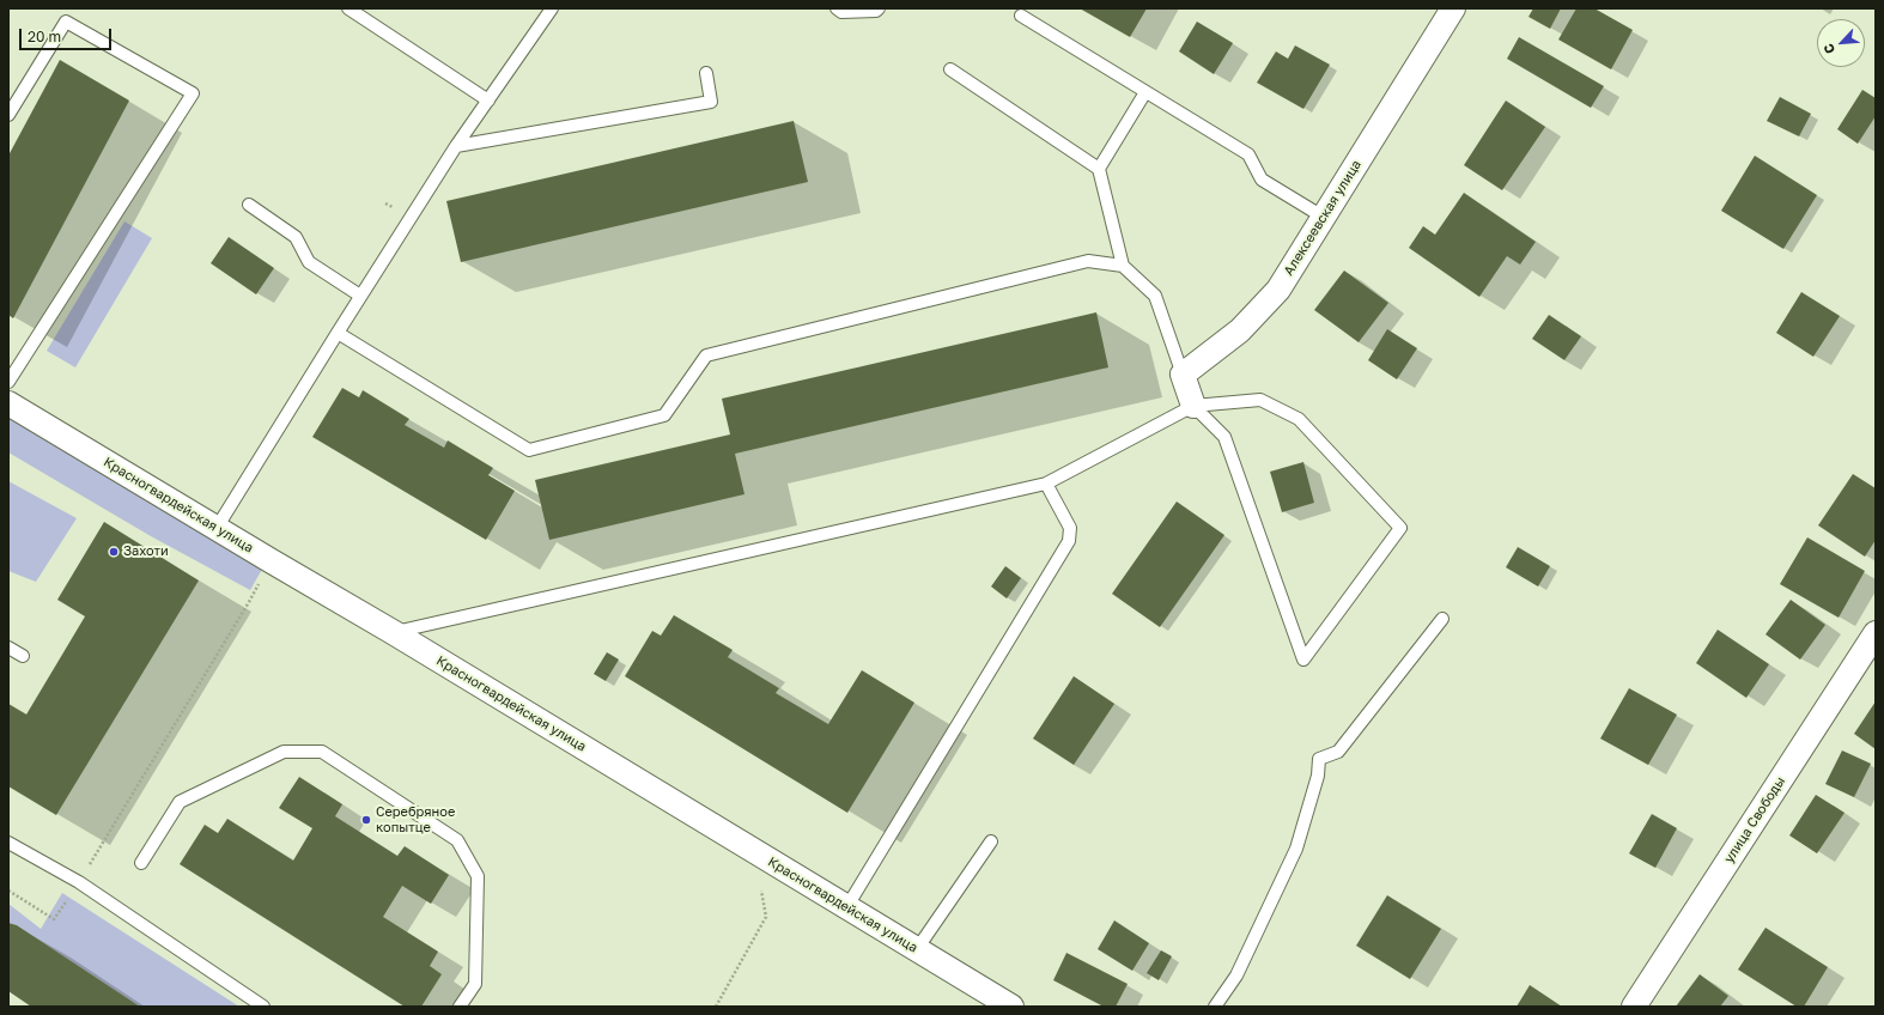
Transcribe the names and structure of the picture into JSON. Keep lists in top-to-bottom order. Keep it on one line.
{"streets":{"street":["Алексеевская улица","Красногвардейская улица","улица Свободы"]},"places":["Захоти","Серебряное копытце"],"scale_bar":"20 m","north":"bottom left"}
